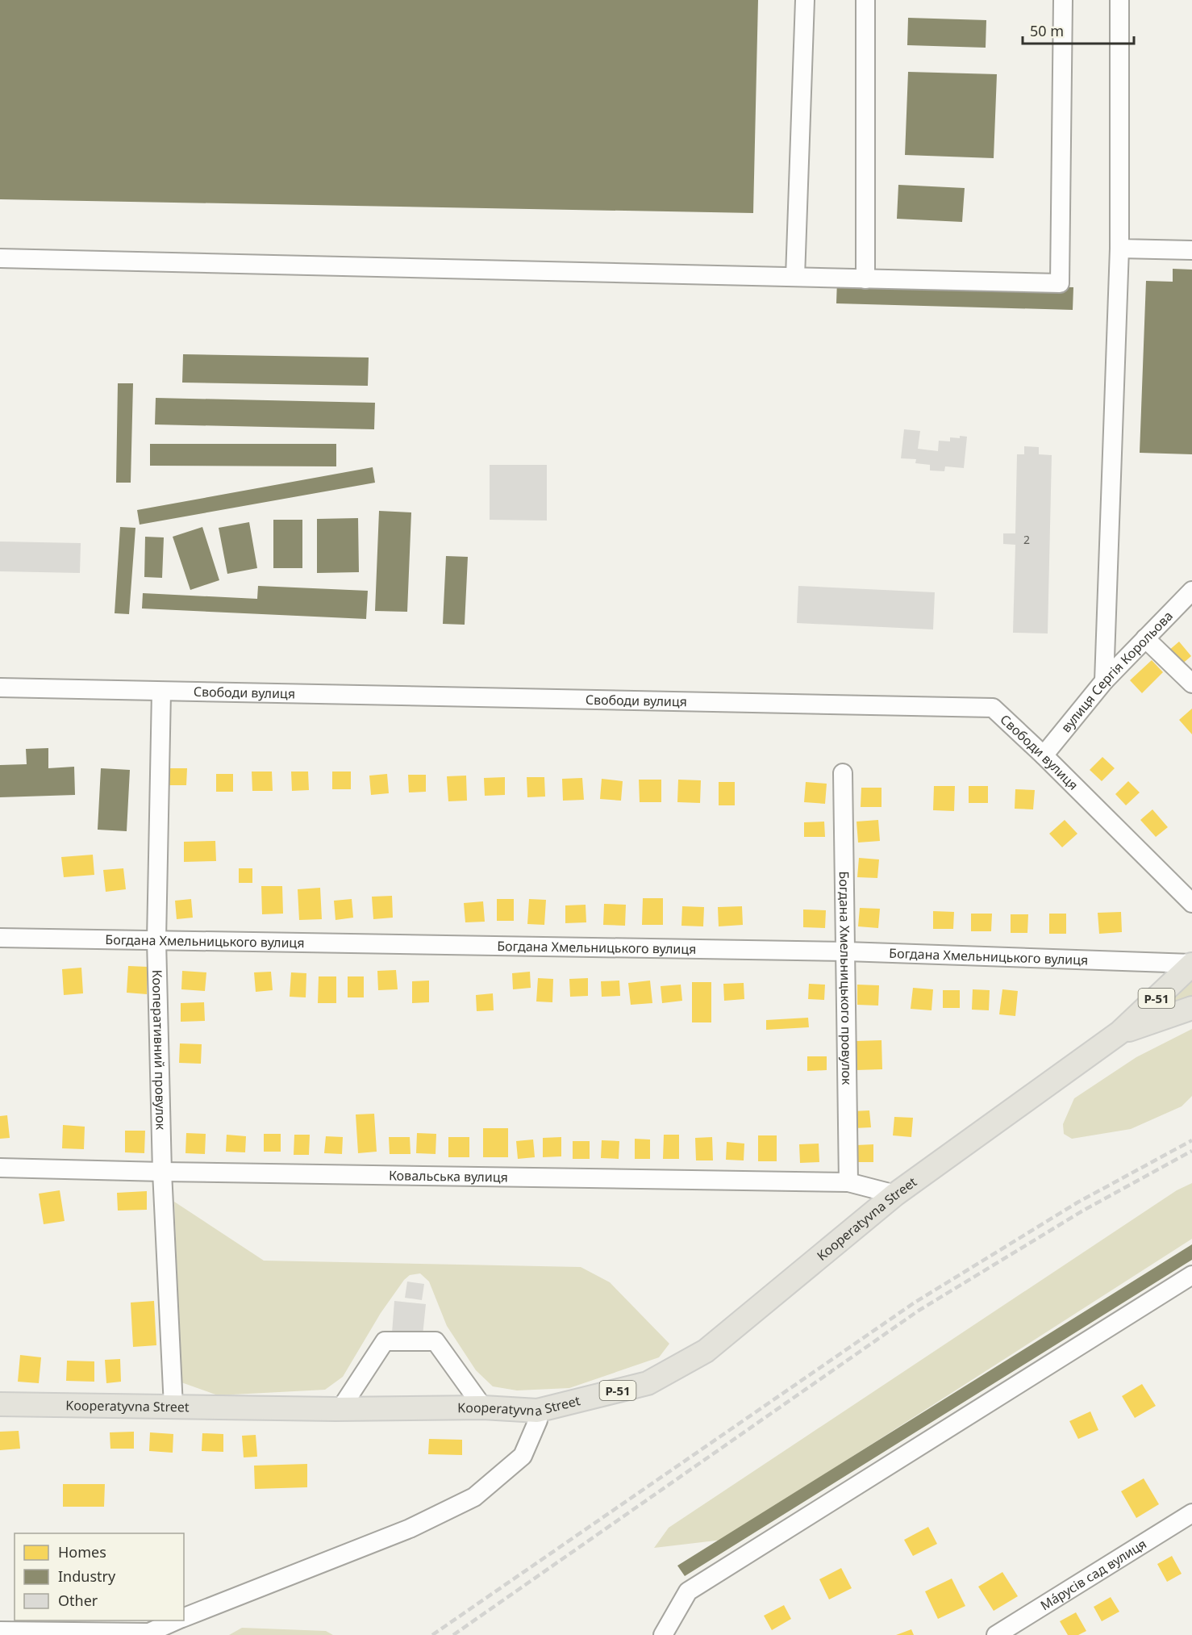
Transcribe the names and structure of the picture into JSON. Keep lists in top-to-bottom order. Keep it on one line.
{"streets":{"main road":["Р-51","Kooperatyvna Street"],"street":["вулиця Сергія Корольова","Свободи вулиця","Богдана Хмельницького вулиця","Богдана Хмельницького провулок","Кооперативний провулок","Ковальська вулиця","Мáрусів сад вулиця"]},"crossings":[["вулиця Сергія Корольова","Свободи вулиця"],["Свободи вулиця","Кооперативний провулок"],["Богдана Хмельницького вулиця","Богдана Хмельницького провулок"],["Богдана Хмельницького вулиця","Р-51"],["Богдана Хмельницького вулиця","Кооперативний провулок"],["Богдана Хмельницького провулок","Ковальська вулиця"],["Р-51","Kooperatyvna Street"],["Кооперативний провулок","Ковальська вулиця"],["Кооперативний провулок","Kooperatyvna Street"],["Ковальська вулиця","Kooperatyvna Street"]],"house_numbers":["2"],"legend":["Homes","Industry","Other"],"scale_bar":"50 m"}
